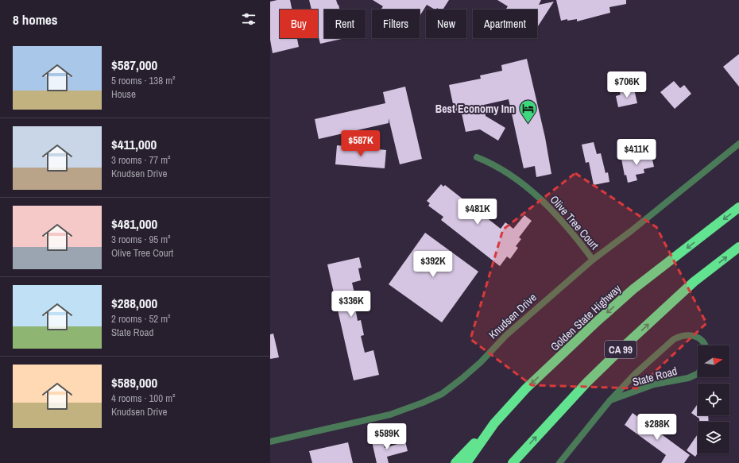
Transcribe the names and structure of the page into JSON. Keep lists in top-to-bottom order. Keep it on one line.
{"streets":{"highway":["Golden State Highway","CA 99"],"street":["Olive Tree Court","Knudsen Drive","State Road"]},"crossings":[["Olive Tree Court","Knudsen Drive"]],"places":{"hotel":["Best Economy Inn"]},"north":"right","page":{"heading":"8 homes","chip":["Buy","Rent","Filters","New","Apartment"],"list":[{"name":"$587,000","note":"5 rooms · 138 m² · House"},{"name":"$411,000","note":"3 rooms · 77 m² · Knudsen Drive"},{"name":"$481,000","note":"3 rooms · 95 m² · Olive Tree Court"},{"name":"$288,000","note":"2 rooms · 52 m² · State Road"},{"name":"$589,000","note":"4 rooms · 100 m² · Knudsen Drive"}],"price":["$706K","$587K","$411K","$481K","$392K","$336K","$288K","$589K"]}}
